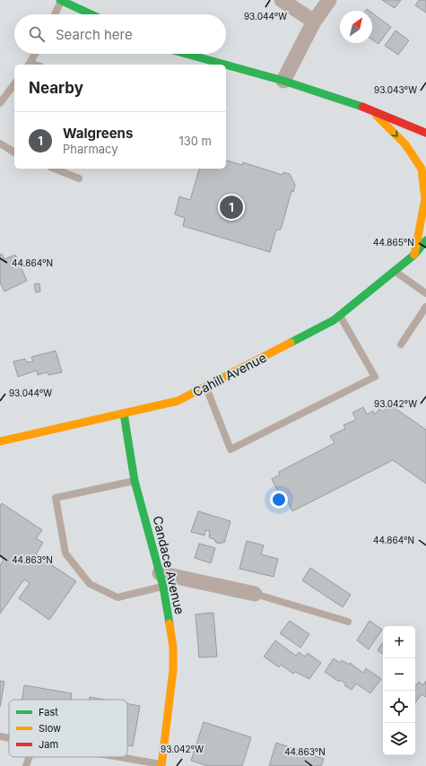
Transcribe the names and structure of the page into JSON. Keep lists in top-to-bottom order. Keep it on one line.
{"streets":{"street":["Cahill Avenue","Candace Avenue"]},"crossings":[["Cahill Avenue","Candace Avenue"]],"legend":["Fast","Slow","Jam"],"north":"top right","page":{"search":"Search here","heading":"Nearby","list":[{"mark":"1","name":"Walgreens","note":"Pharmacy","value":"130 m"}],"pins":"1","map_buttons":["+","−"]},"coordinates":["93.044°W","93.043°W","44.865°N","44.864°N","93.042°W","44.863°N"]}
